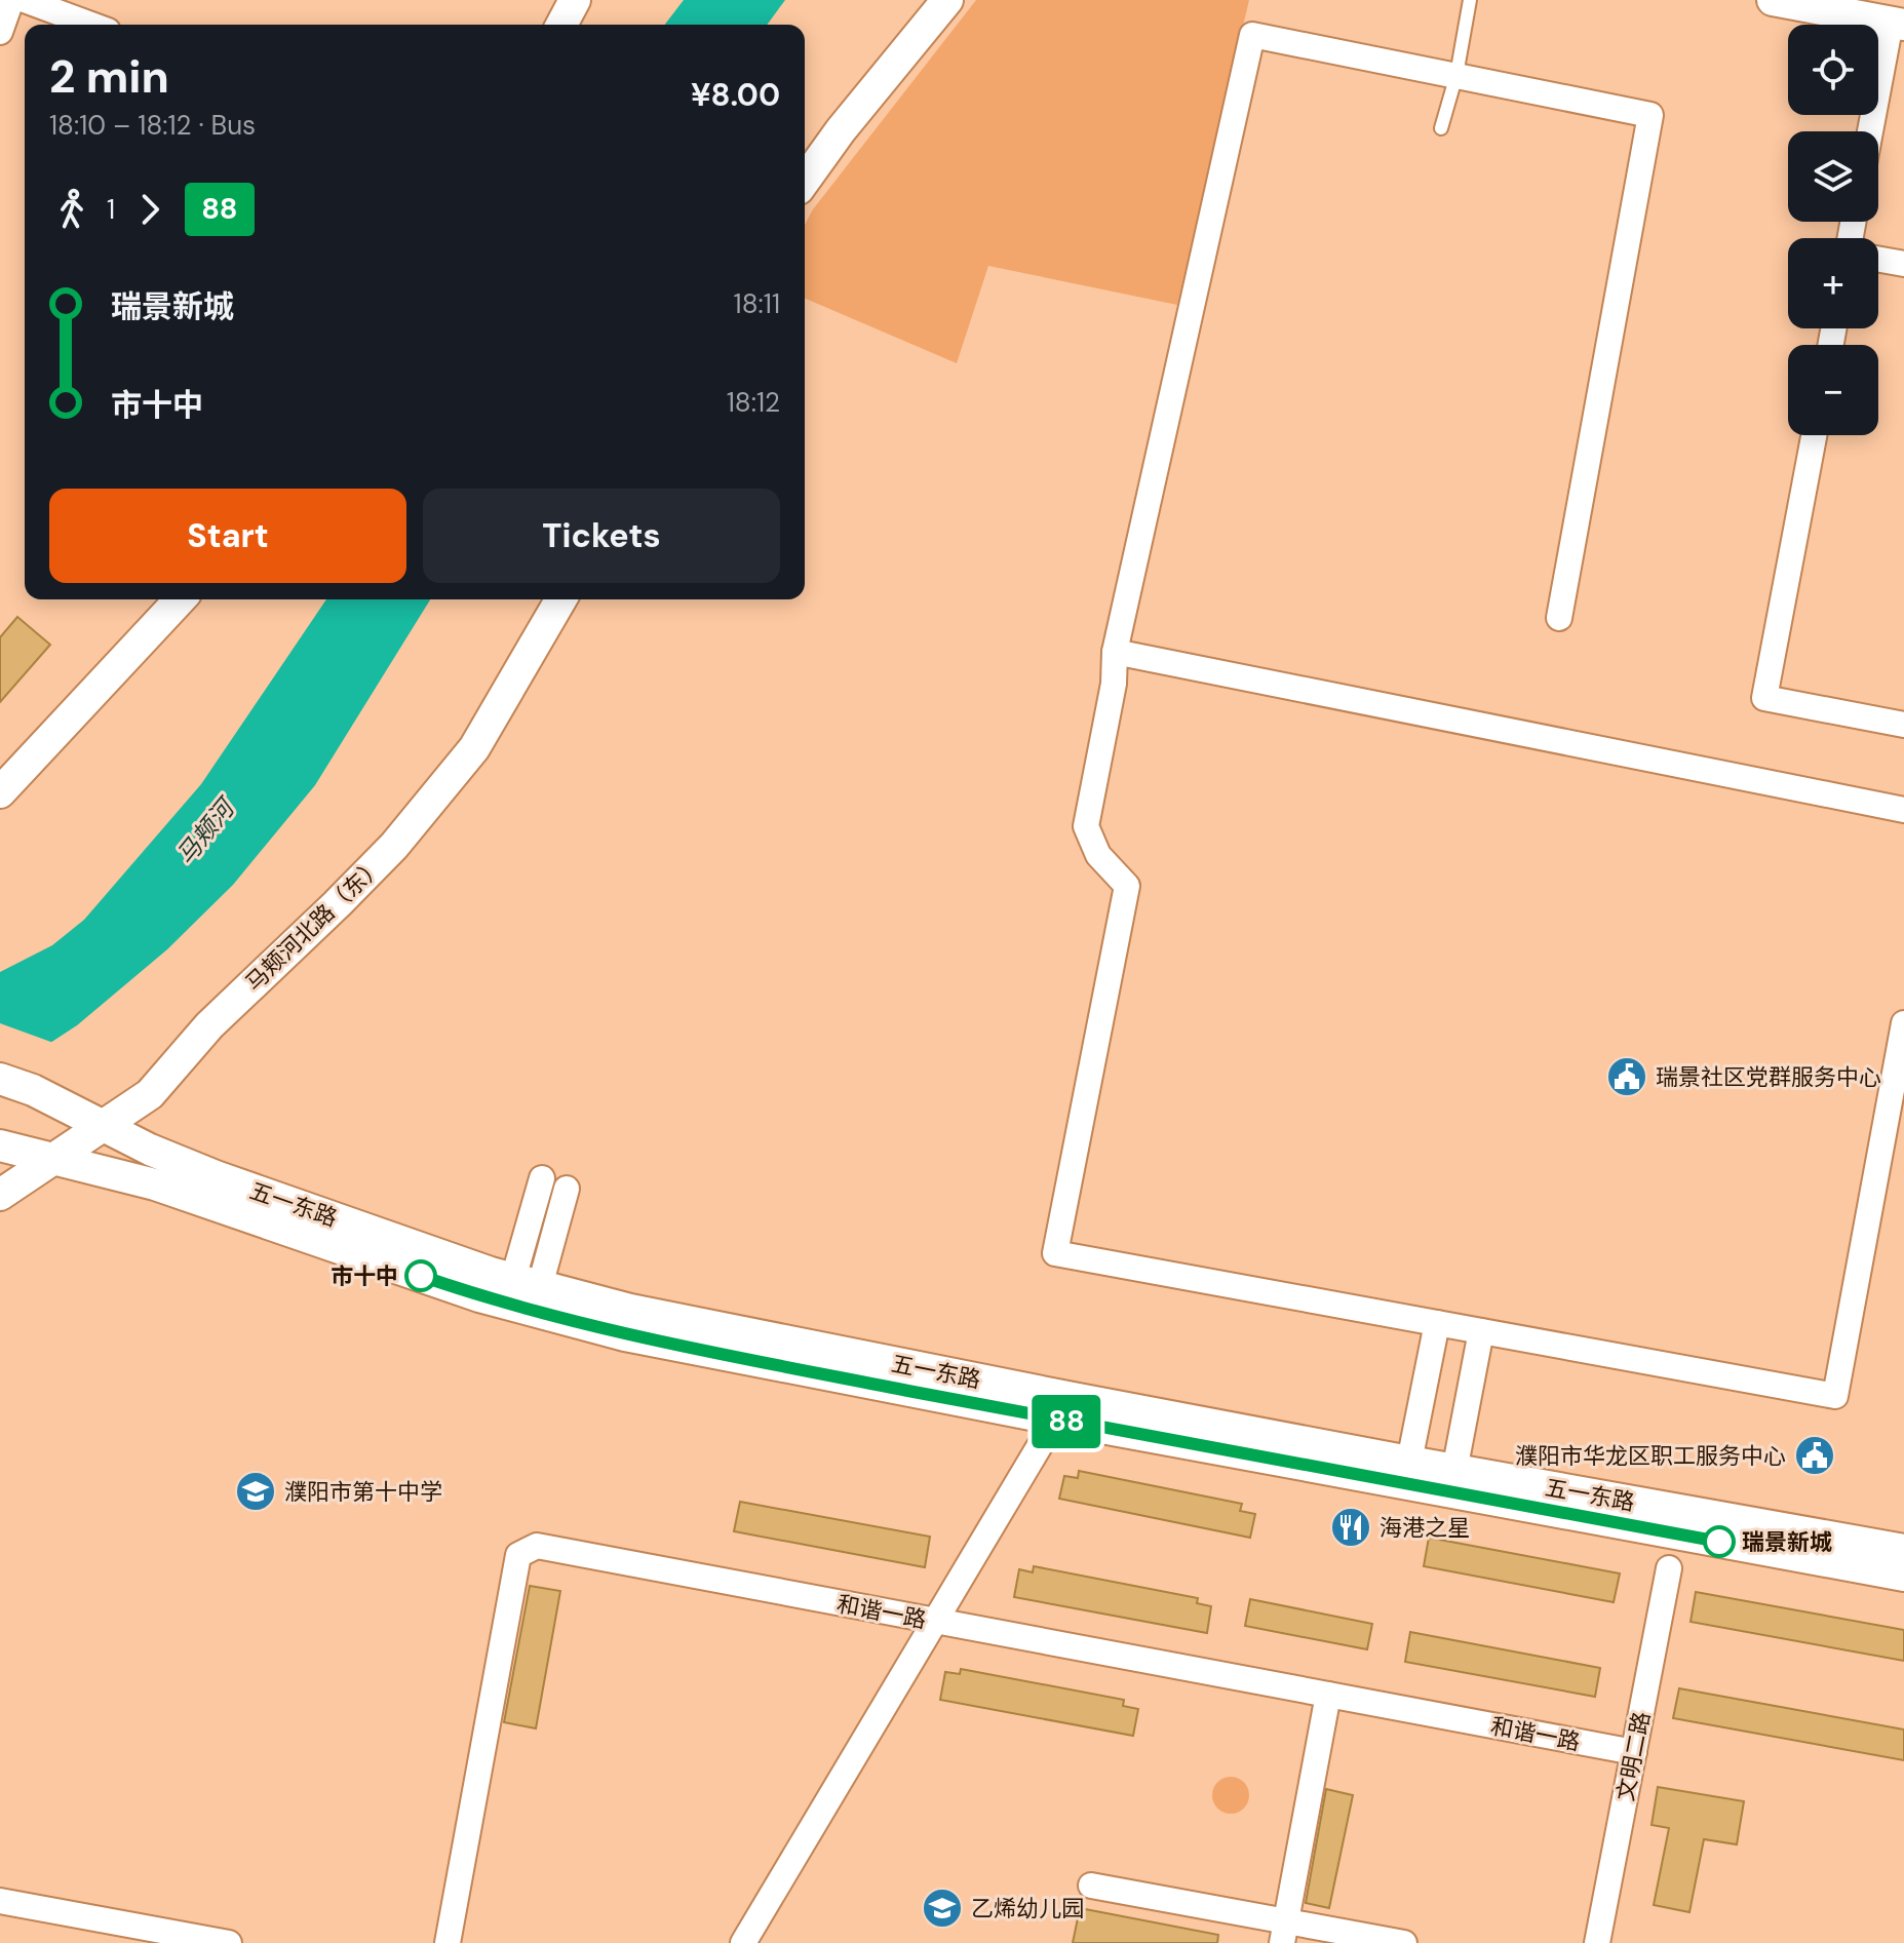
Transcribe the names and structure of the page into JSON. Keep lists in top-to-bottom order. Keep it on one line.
{"streets":{"street":["马颊河北路（东）","五一东路","和谐一路","文明二路"]},"crossings":[["马颊河北路（东）","五一东路"],["和谐一路","文明二路"]],"water":["马颊河"],"places":{"public building":["瑞景社区党群服务中心","濮阳市华龙区职工服务中心"],"other":["市十中","瑞景新城"],"school or university":["濮阳市第十中学","乙烯幼儿园"],"restaurant":["海港之星"]},"lines":["bus line 88"],"page":{"on_map":"88","map_buttons":["+","−"],"heading":["2 min","18:10 – 18:12 · Bus","¥8.00"],"legs":["1","88"],"list":[{"name":"瑞景新城","value":"18:11"},{"name":"市十中","value":"18:12"}],"buttons":["Start","Tickets"]}}
